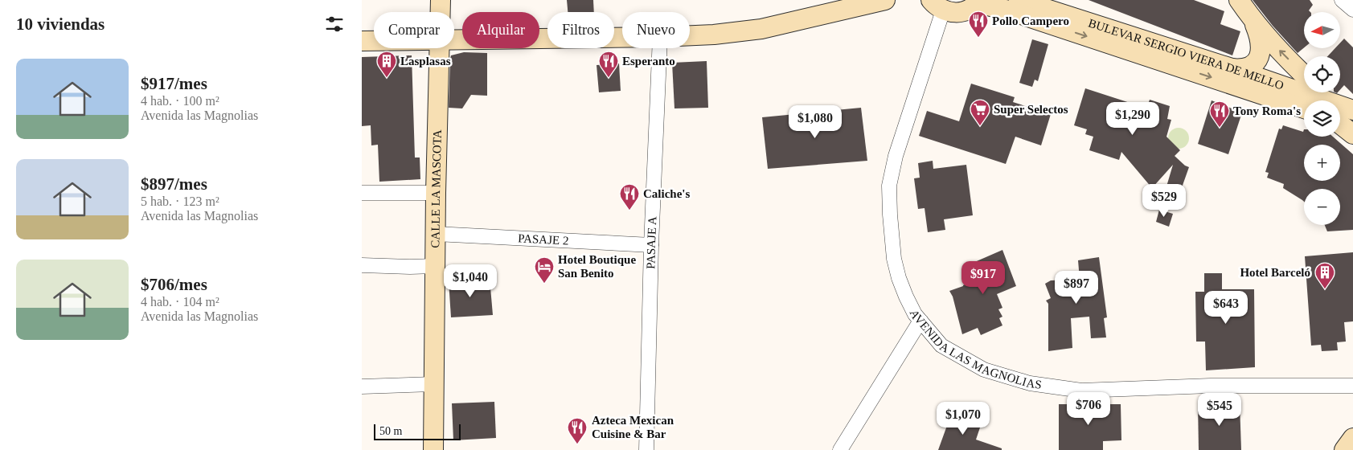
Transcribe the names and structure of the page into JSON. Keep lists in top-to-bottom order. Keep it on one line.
{"streets":{"main road":["BULEVAR SERGIO VIERA DE MELLO","CALLE LA MASCOTA"],"street":["PASAJE 2","PASAJE A","AVENIDA LAS MAGNOLIAS"]},"crossings":[["CALLE LA MASCOTA","PASAJE 2"],["PASAJE 2","PASAJE A"]],"places":{"restaurant":["Pollo Campero","Esperanto","Tony Roma's","Caliche's","Azteca Mexican Cuisine & Bar"],"building":["Lasplasas","Hotel Barceló"],"supermarket":["Super Selectos"],"hotel":["Hotel Boutique San Benito"]},"scale_bar":"50 m","north":"left","page":{"heading":"10 viviendas","map_buttons":["+","−"],"chip":["Comprar","Alquilar","Filtros","Nuevo"],"list":[{"name":"$917/mes","note":"4 hab. · 100 m² · Avenida las Magnolias"},{"name":"$897/mes","note":"5 hab. · 123 m² · Avenida las Magnolias"},{"name":"$706/mes","note":"4 hab. · 104 m² · Avenida las Magnolias"}],"price":["$1,290","$1,080","$529","$917","$1,040","$897","$643","$706","$545","$1,070"],"scale":"50 m"}}
